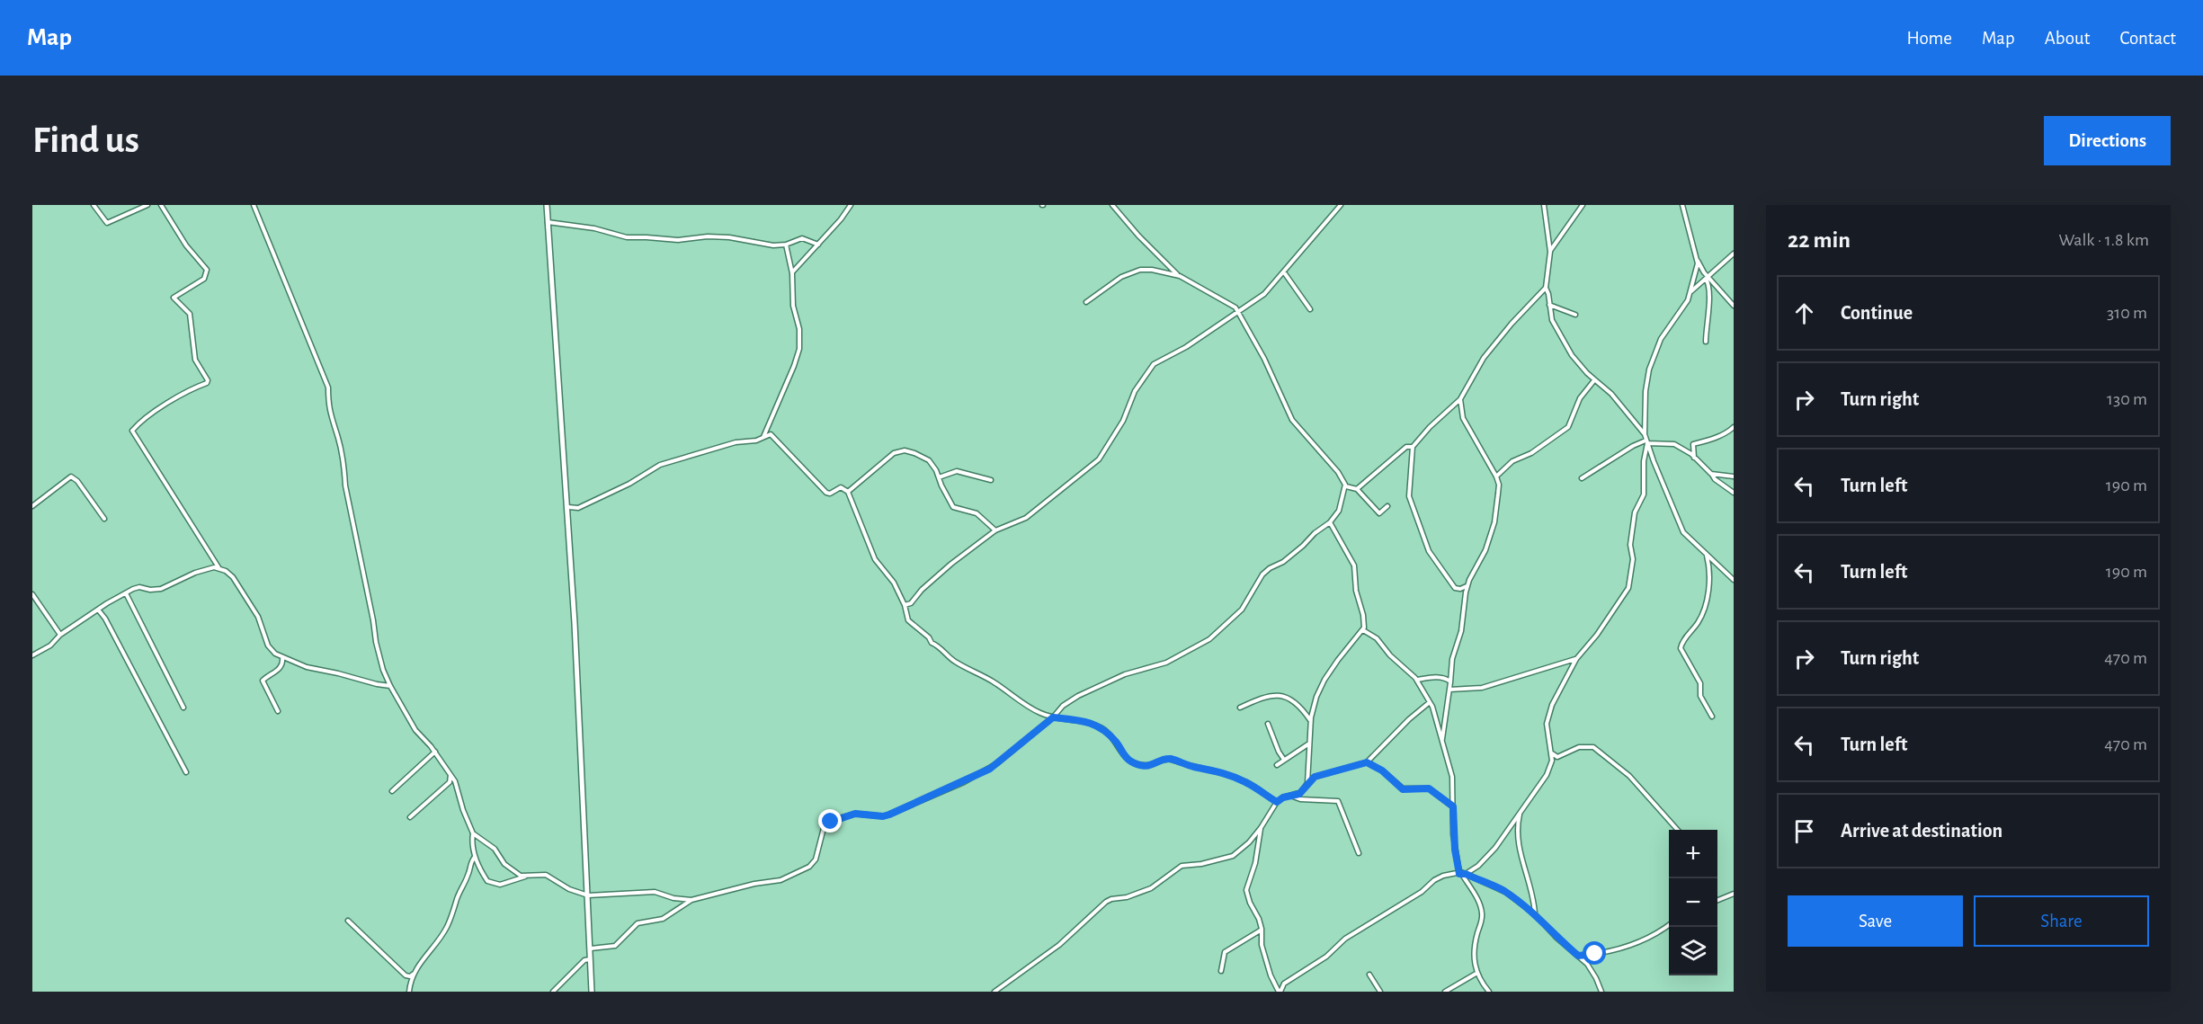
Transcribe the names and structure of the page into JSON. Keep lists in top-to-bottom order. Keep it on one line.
{"page":{"header":"Map","nav":["Home","Map","About","Contact"],"buttons":["Directions",["Save","Share"]],"title":"Find us","heading":["22 min","Walk · 1.8 km"],"list":[["Continue","310 m"],["Turn right","130 m"],["Turn left","190 m"],["Turn left","190 m"],["Turn right","470 m"],["Turn left","470 m"],"Arrive at destination"],"map_buttons":["+","−"]}}
